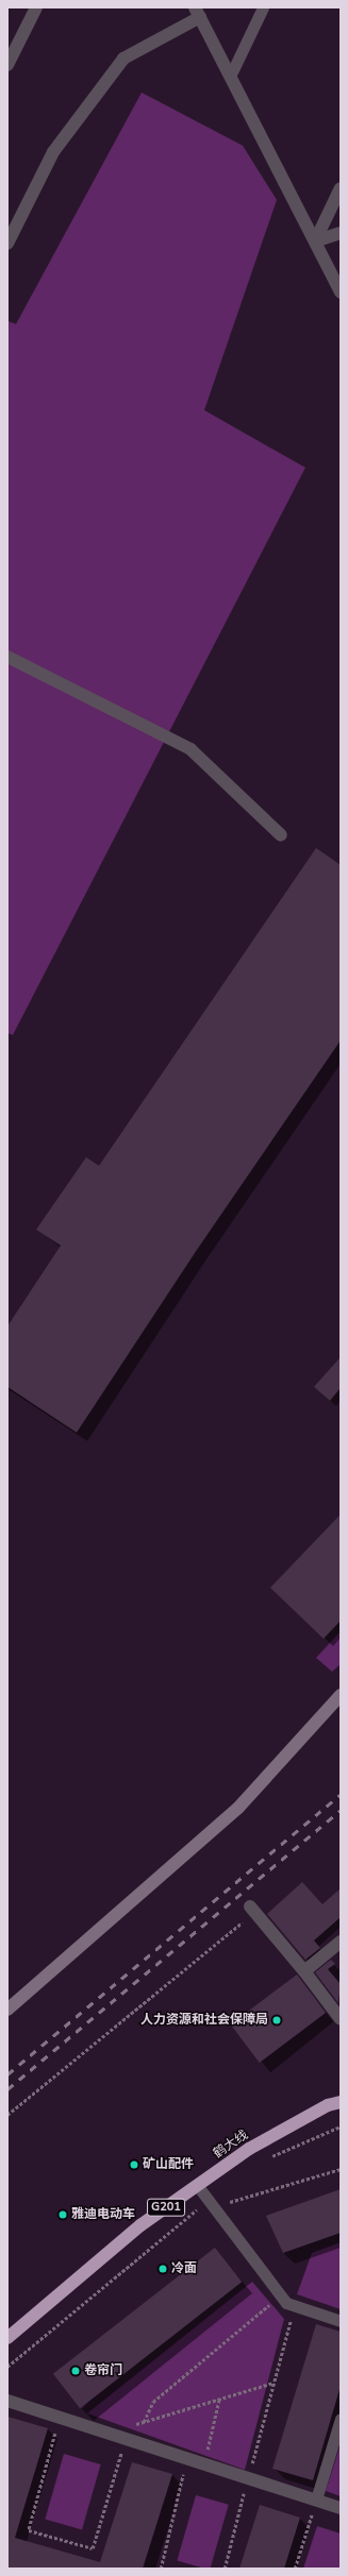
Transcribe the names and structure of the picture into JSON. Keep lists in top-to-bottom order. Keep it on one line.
{"streets":{"highway":["鹤大线","G201"]},"places":["人力资源和社会保障局","矿山配件","雅迪电动车","冷面","卷帘门"]}
